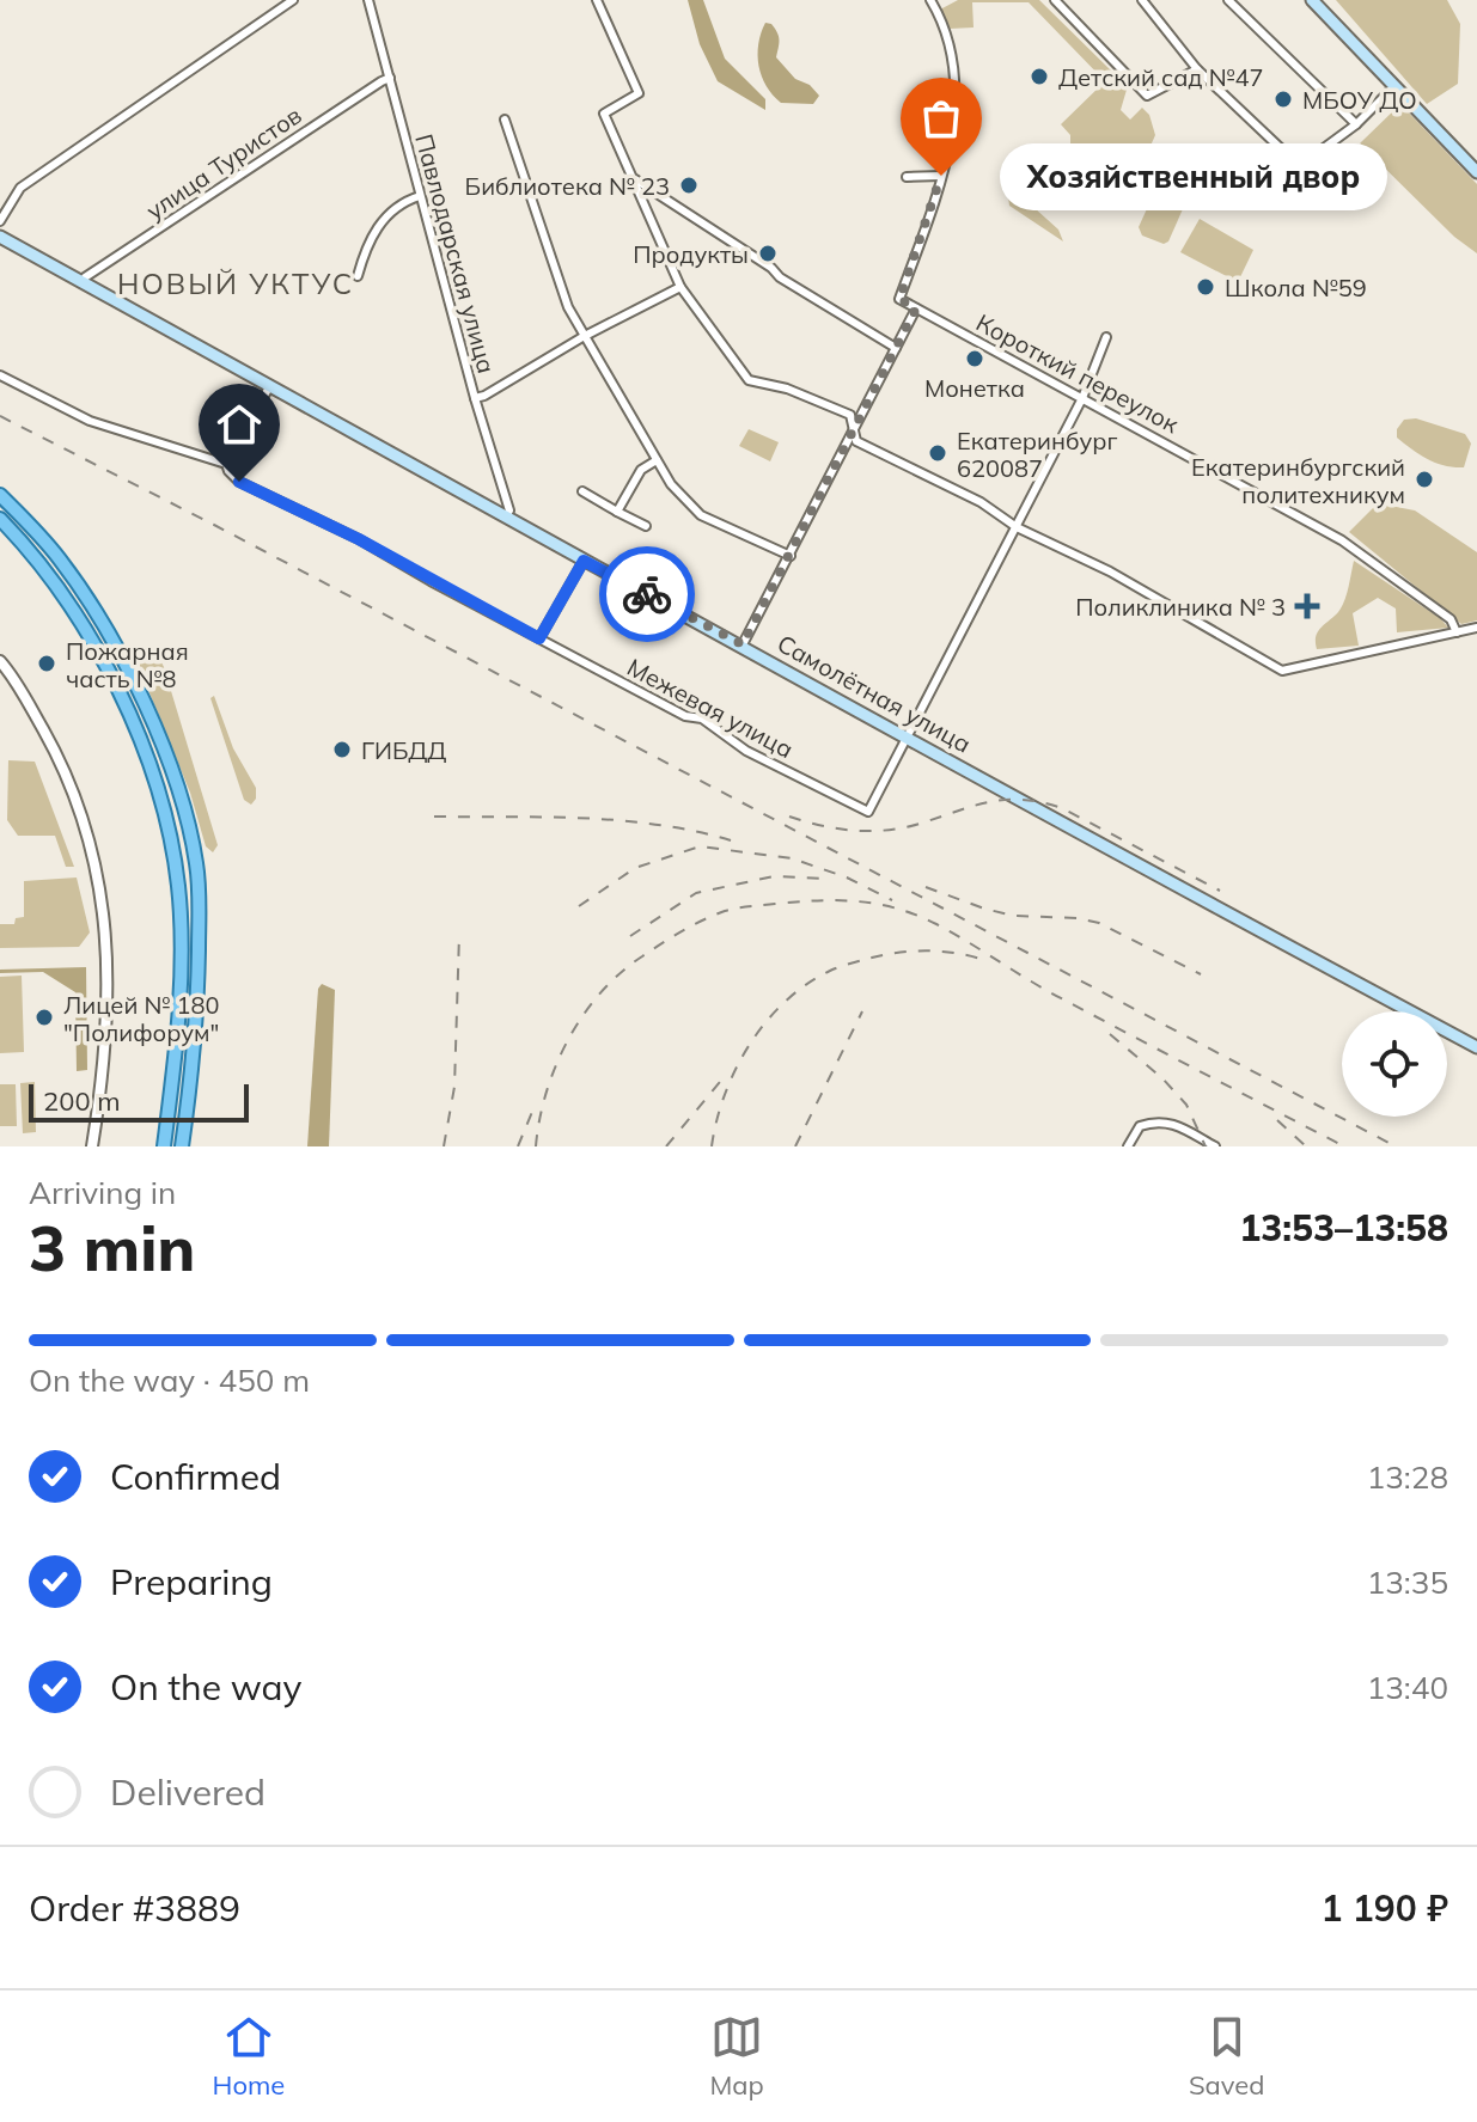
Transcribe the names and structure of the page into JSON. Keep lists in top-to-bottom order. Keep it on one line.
{"streets":{"main road":["Самолётная улица"],"street":["улица Туристов","Павлодарская улица","Короткий переулок","Межевая улица"]},"crossings":[["улица Туристов","Павлодарская улица"],["улица Туристов","Самолётная улица"],["Павлодарская улица","Самолётная улица"],["Самолётная улица","Межевая улица"]],"districts":["НОВЫЙ УКТУС"],"places":{"other":["Детский сад №47","МБОУ ДО","Хозяйственный двор","Библиотека № 23","Продукты","Школа №59","Монетка","Екатеринбург 620087","Екатеринбургский политехникум","Пожарная часть №8","ГИБДД","Лицей № 180 \"Полифорум\""],"health":["Поликлиника № 3"]},"scale_bar":"200 m","page":{"bubble":"Хозяйственный двор","scale":"200 m","heading":["3 min","Arriving in","13:53–13:58"],"panel":["Order #3889","1 190 ₽"],"bar":"On the way · 450 m","list":[["Confirmed","13:28"],["Preparing","13:35"],["On the way","13:40"],"Delivered"],"tabs":["Home","Map","Saved"]}}
